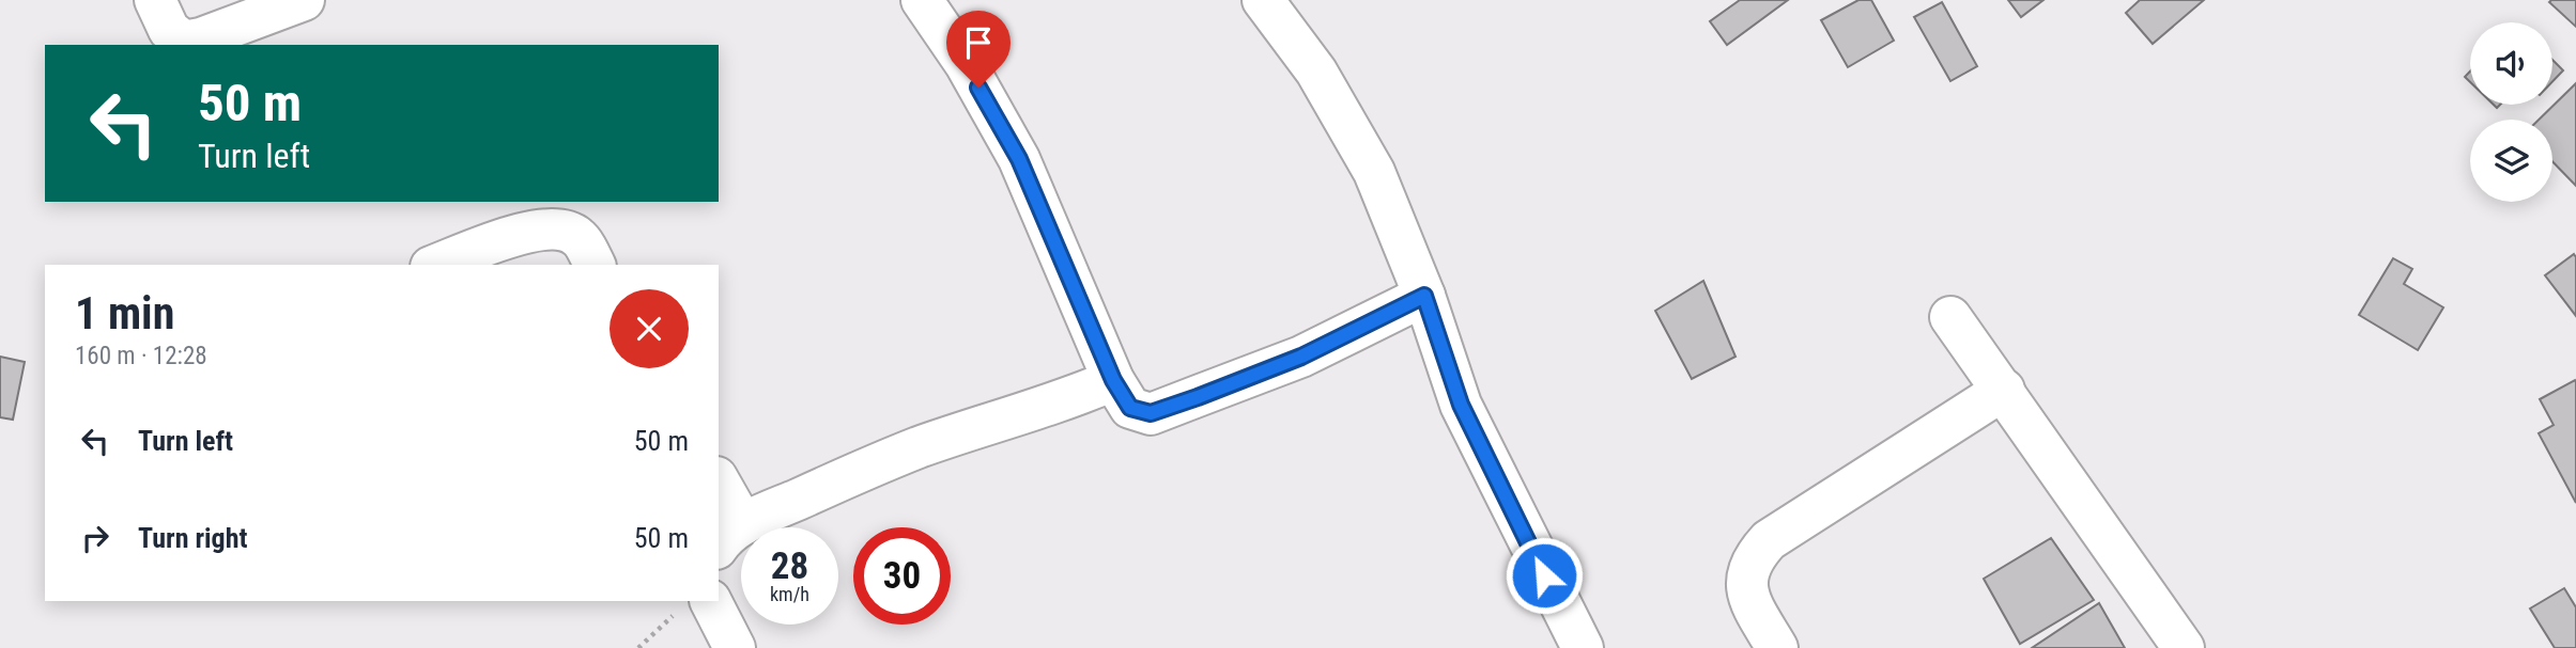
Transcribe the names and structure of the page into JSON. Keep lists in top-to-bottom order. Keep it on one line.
{"page":{"turn":["50 m","Turn left"],"heading":["1 min","160 m · 12:28"],"list":[{"name":"Turn left","value":"50 m"},{"name":"Turn right","value":"50 m"}],"speed":"28 km/h","limit":"30"}}
